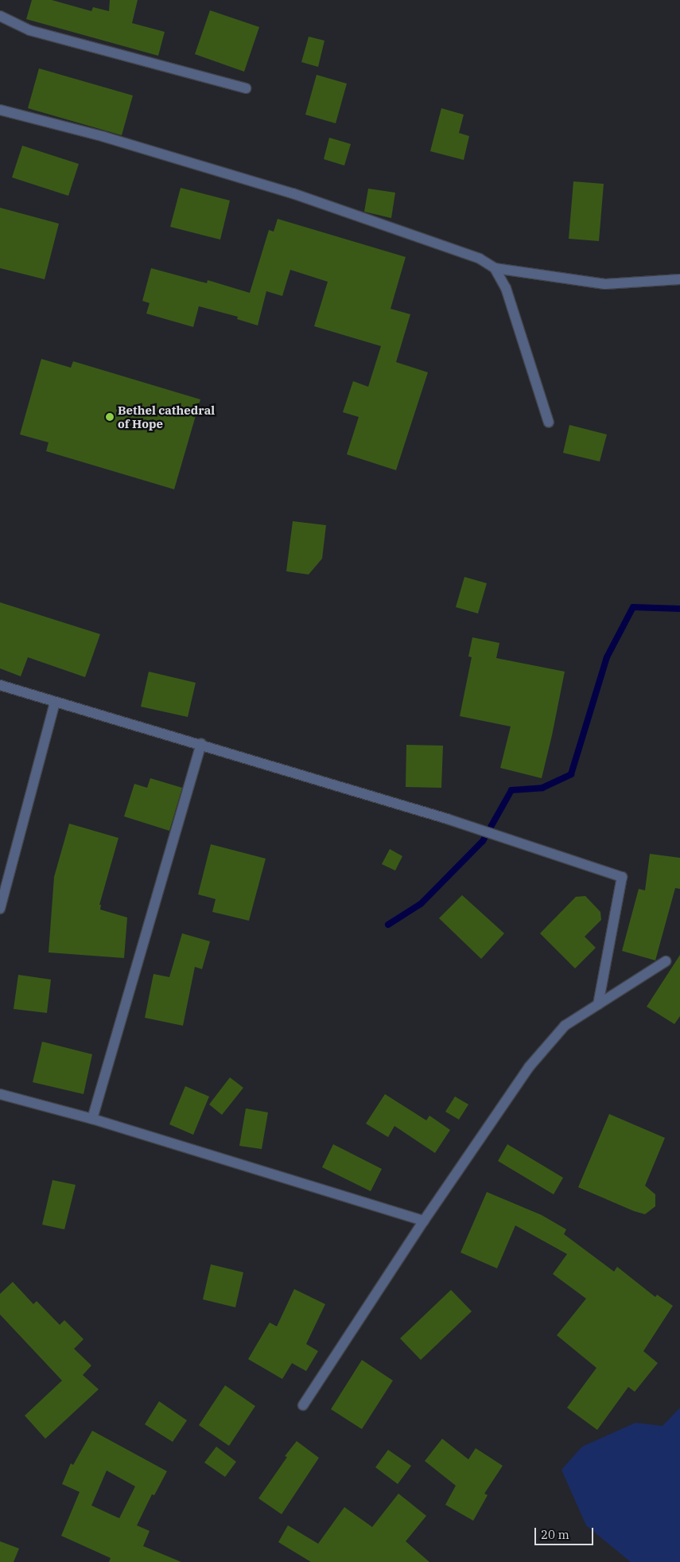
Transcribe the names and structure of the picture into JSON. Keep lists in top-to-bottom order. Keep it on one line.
{"places":["Bethel cathedral of Hope"],"scale_bar":"20 m"}
